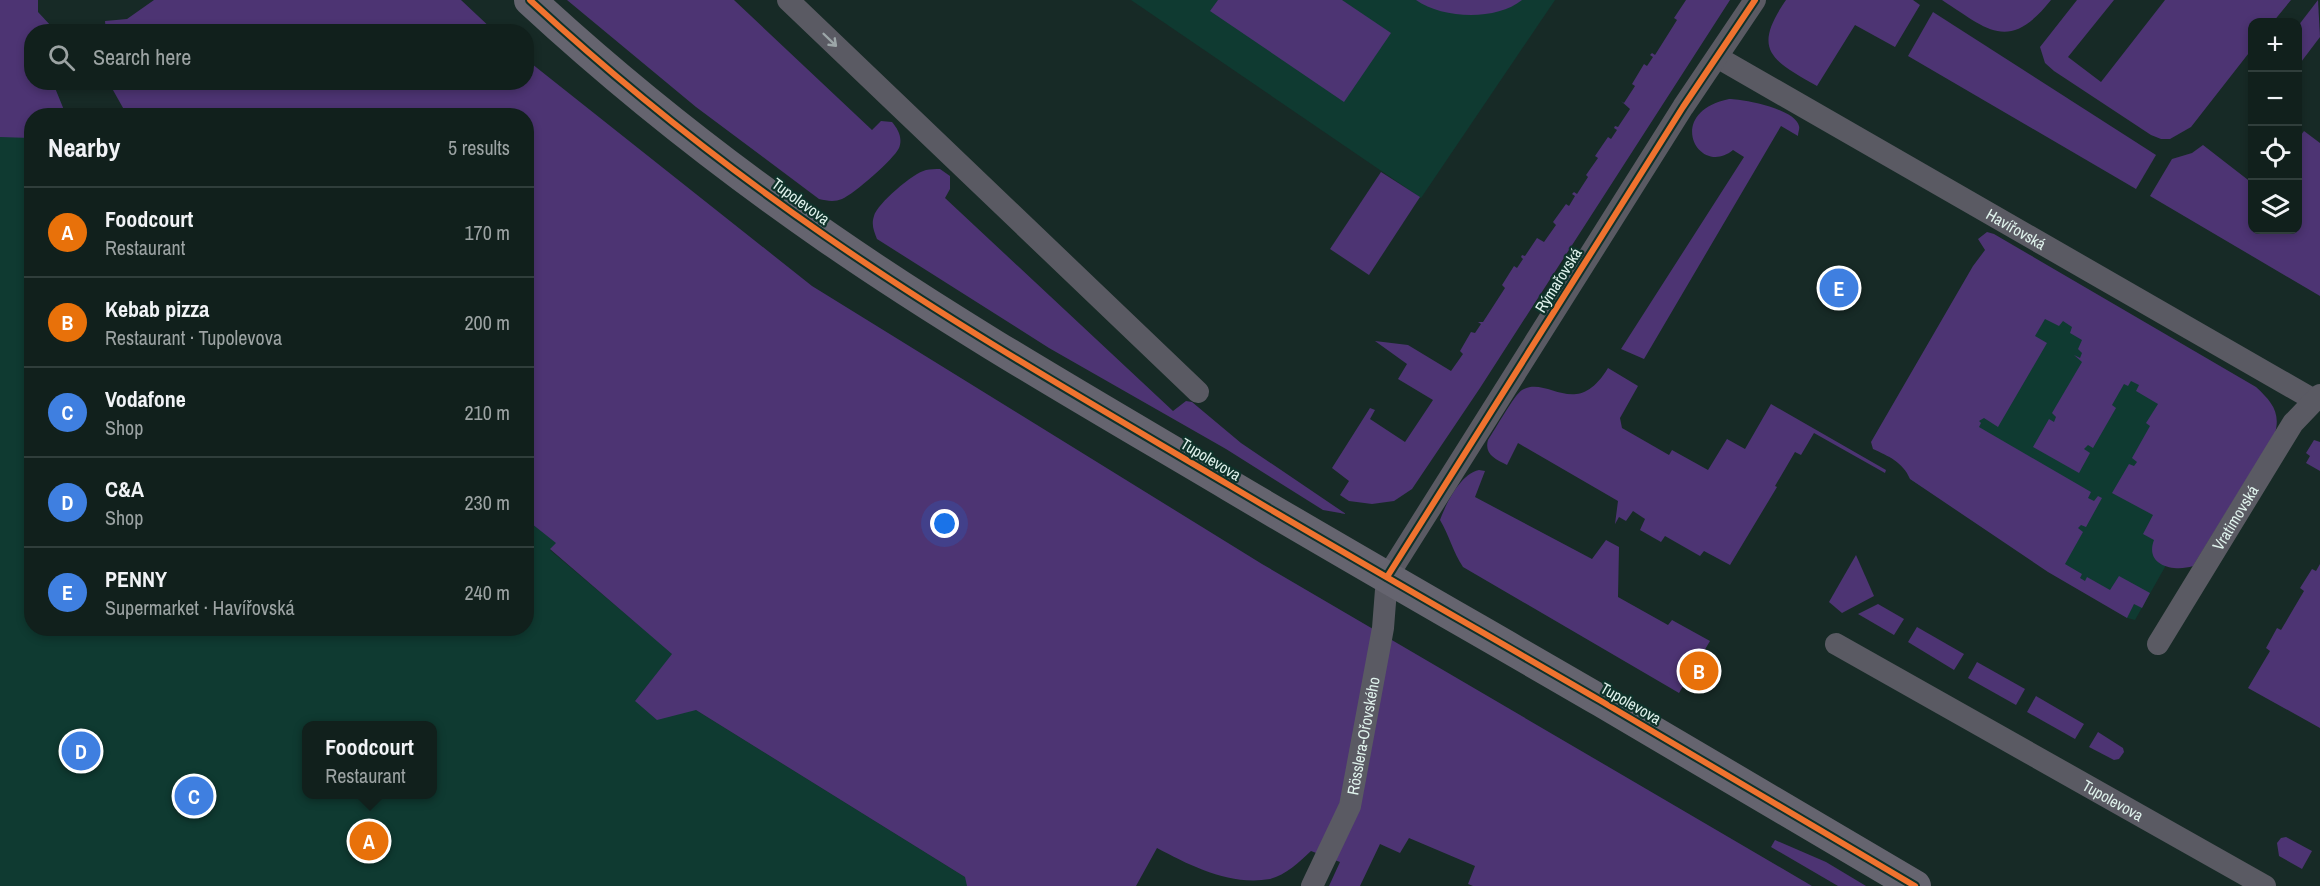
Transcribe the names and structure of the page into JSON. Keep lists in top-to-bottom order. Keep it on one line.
{"streets":{"main road":["Tupolevova"],"street":["Havířovská","Rýmařovská","Vratimovská","Rösslera-Ořovského"]},"crossings":[["Tupolevova","Rýmařovská"],["Tupolevova","Rösslera-Ořovského"],["Havířovská","Rýmařovská"],["Havířovská","Vratimovská"],["Rýmařovská","Rösslera-Ořovského"]],"page":{"map_buttons":["+","−"],"search":"Search here","heading":["Nearby","5 results"],"list":[{"mark":"A","name":"Foodcourt","note":"Restaurant","value":"170 m"},{"mark":"B","name":"Kebab pizza","note":"Restaurant · Tupolevova","value":"200 m"},{"mark":"C","name":"Vodafone","note":"Shop","value":"210 m"},{"mark":"D","name":"C&A","note":"Shop","value":"230 m"},{"mark":"E","name":"PENNY","note":"Supermarket · Havířovská","value":"240 m"}],"pins":["E","B","D","C","A"],"popup":["Foodcourt","Restaurant"]}}
